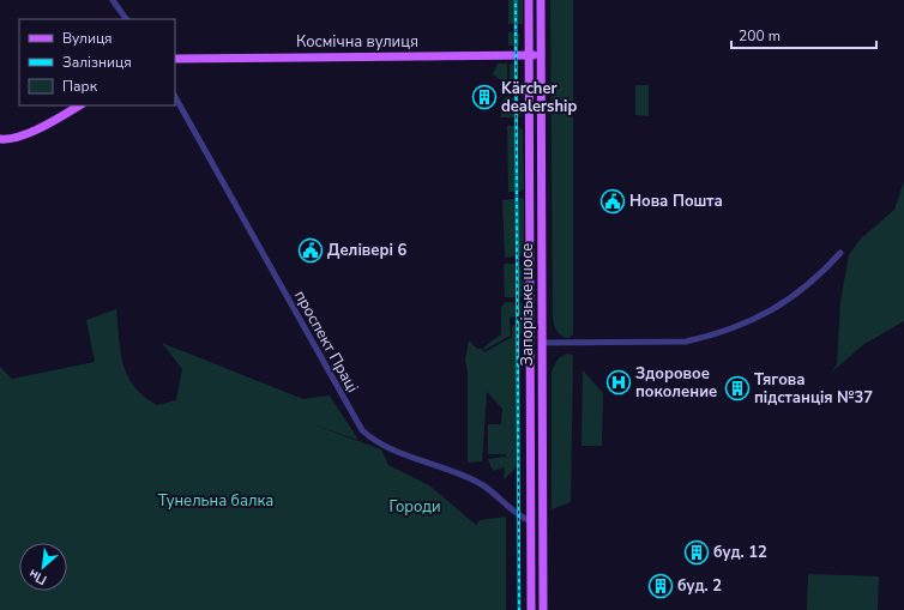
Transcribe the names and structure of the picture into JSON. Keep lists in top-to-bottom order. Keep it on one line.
{"streets":{"main road":["Космічна вулиця","Запорізьке шосе"],"street":["проспект Праці"]},"crossings":[["Космічна вулиця","Запорізьке шосе"],["Запорізьке шосе","проспект Праці"]],"parks":["Тунельна балка","Городи"],"places":{"building":["Kärcher dealership","Тягова пiдстанцiя №37","буд. 12","буд. 2"],"public building":["Нова Пошта","Делівері 6"],"hospital":["Здоровое поколение"]},"legend":["Вулиця","Залізниця","Парк"],"scale_bar":"200 m","north":"bottom left"}
